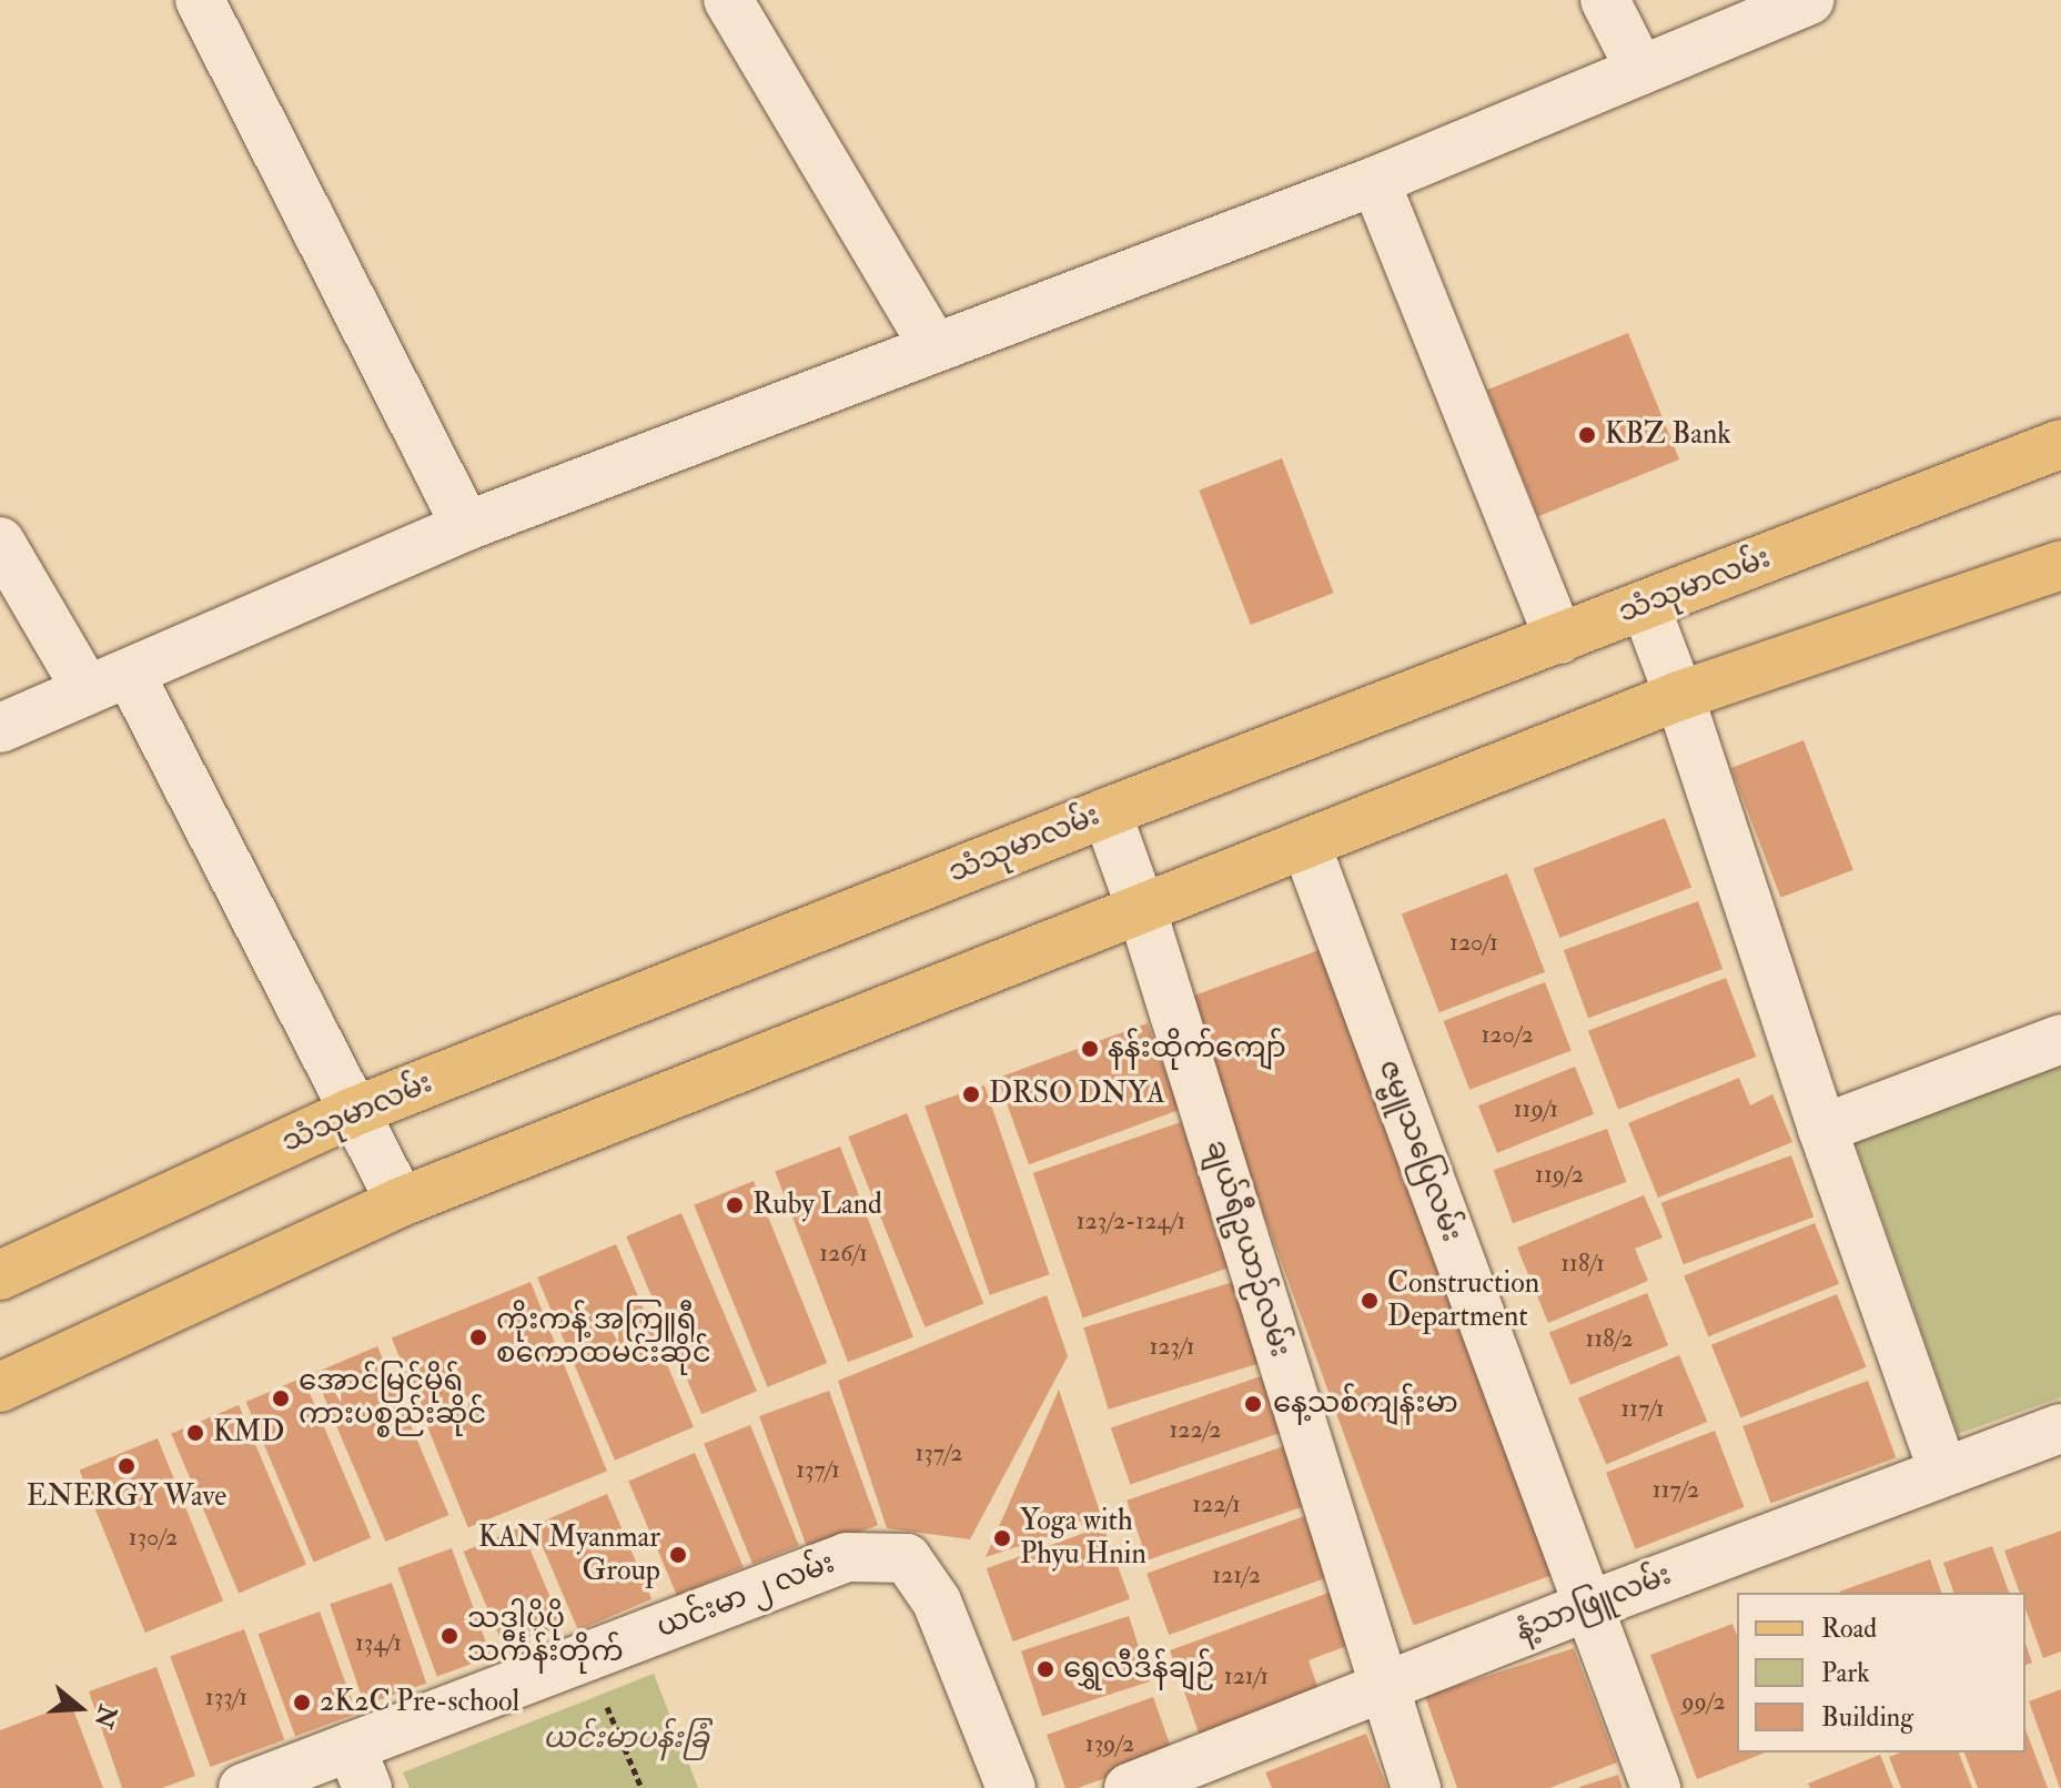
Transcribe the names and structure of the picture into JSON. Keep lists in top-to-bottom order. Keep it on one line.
{"streets":{"main road":["သံသုမာလမ်း"],"street":["ဇမ္ဗူသပြေလမ်း","ချယ်ရီဥယာဉ်လမ်း","ယင်းမာ ၂ လမ်း","နံ့သာဖြူလမ်း"]},"crossings":[["သံသုမာလမ်း","ချယ်ရီဥယာဉ်လမ်း"],["ဇမ္ဗူသပြေလမ်း","နံ့သာဖြူလမ်း"],["ချယ်ရီဥယာဉ်လမ်း","နံ့သာဖြူလမ်း"]],"parks":["ယင်းမာပန်းခြံ"],"places":["KBZ Bank","နန်းထိုက်ကျော်","DRSO DNYA","Ruby Land","Construction Department","ကိုးကန့် အကြူရီ စကောထမင်းဆိုင်","အောင်မြင့်မိုရ် ကားပစ္စည်းဆိုင်","နေ့သစ်ကျန်းမာ","KMD","ENERGY Wave","Yoga with Phyu Hnin","KAN Myanmar Group","သဒ္ဓါပိုပို သင်္ကန်းတိုက်","ရွှေလီဒိန်ချဉ်","2K2C Pre-school"],"house_numbers":["120/1","120/2","119/1","119/2","123/2-124/1","126/1","118/1","118/2","123/1","117/1","122/2","137/2","137/1","117/2","122/1","130/2","121/2","134/1","121/1","133/1","99/2","139/2"],"legend":["Road","Park","Building"],"north":"right"}
